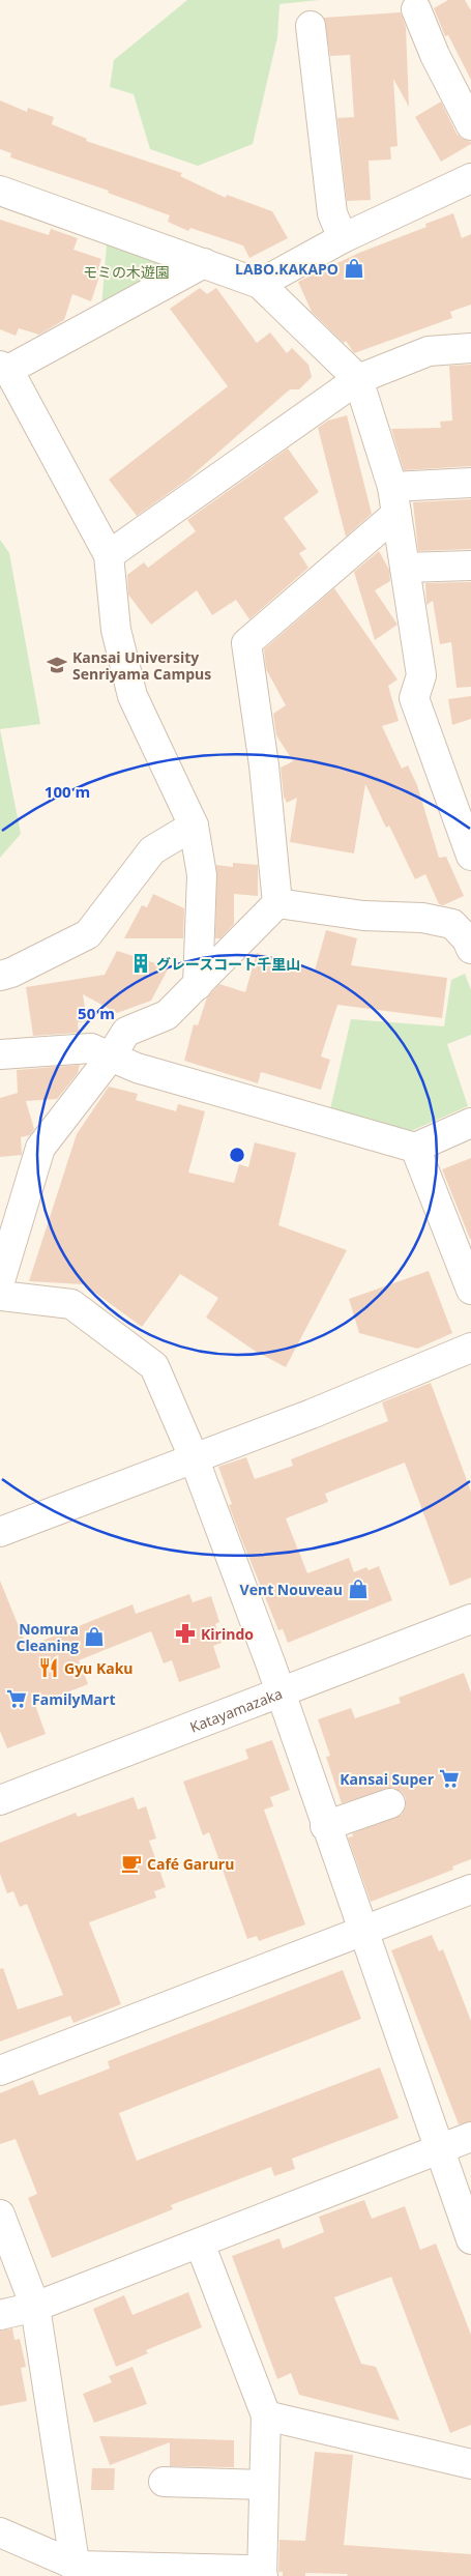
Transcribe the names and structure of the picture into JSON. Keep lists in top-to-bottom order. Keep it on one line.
{"streets":{"street":["Katayamazaka"]},"parks":["モミの木遊園"],"places":{"shop":["LABO.KAKAPO","Vent Nouveau","Nomura Cleaning"],"school or university":["Kansai University Senriyama Campus"],"building":["グレースコート千里山"],"pharmacy":["Kirindo"],"restaurant":["Gyu Kaku"],"supermarket":["FamilyMart","Kansai Super"],"cafe":["Café Garuru"]},"rings":["100 m","50 m"]}
